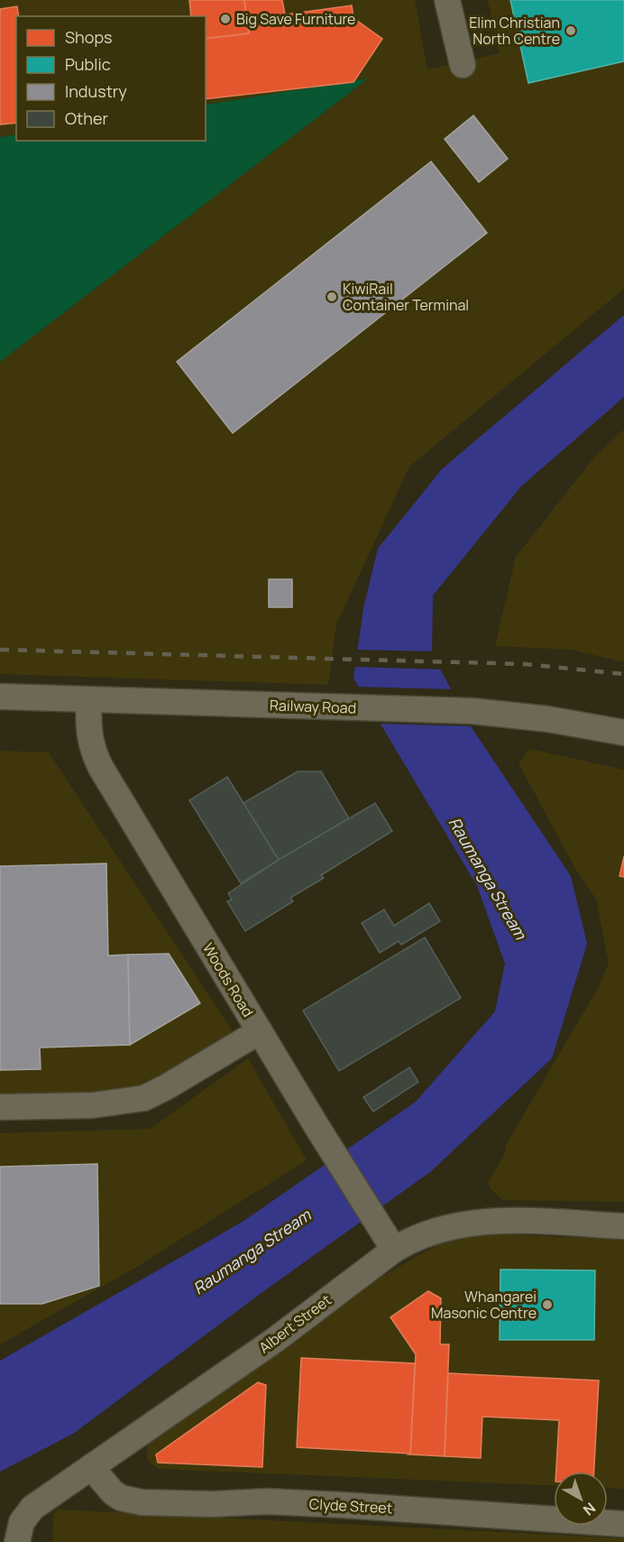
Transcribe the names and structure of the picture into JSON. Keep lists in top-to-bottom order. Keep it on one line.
{"streets":{"street":["Railway Road","Woods Road","Albert Street","Clyde Street"]},"crossings":[["Railway Road","Woods Road"],["Woods Road","Albert Street"],["Albert Street","Clyde Street"]],"water":["Raumanga Stream"],"places":["Big Save Furniture","Elim Christian North Centre","KiwiRail Container Terminal","Whangarei Masonic Centre"],"legend":["Shops","Public","Industry","Other"],"north":"bottom right"}
